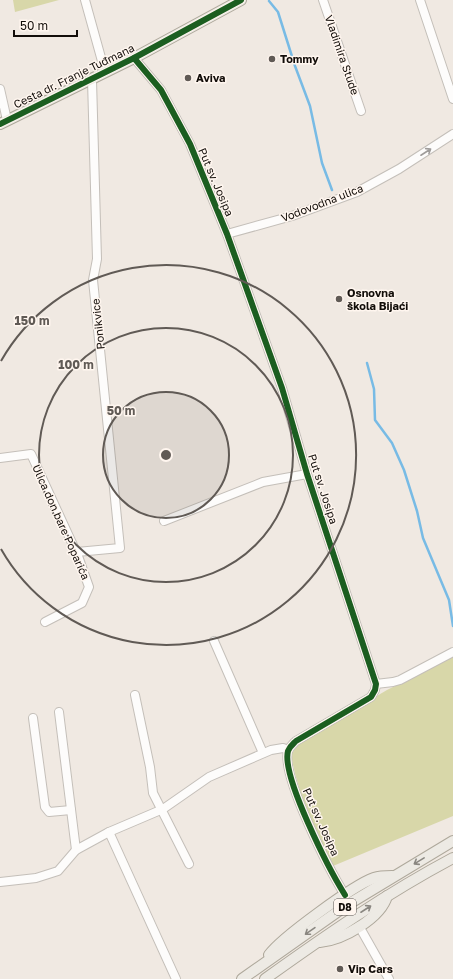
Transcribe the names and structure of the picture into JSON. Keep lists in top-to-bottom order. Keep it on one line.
{"streets":{"main road":["Cesta dr. Franje Tuđmana","D8"],"street":["Vladimira Stude","Put sv. Josipa","Vodovodna ulica","Ponikvice","Ulica don bare Poparića"]},"crossings":[["Cesta dr. Franje Tuđmana","Put sv. Josipa"],["Cesta dr. Franje Tuđmana","Ponikvice"],["Put sv. Josipa","Vodovodna ulica"],["Ponikvice","Ulica don bare Poparića"]],"one_way":["Vodovodna ulica"],"places":["Tommy","Aviva","Osnovna škola Bijaći","Vip Cars"],"scale_bar":"50 m","rings":["150 m","100 m","50 m"]}
